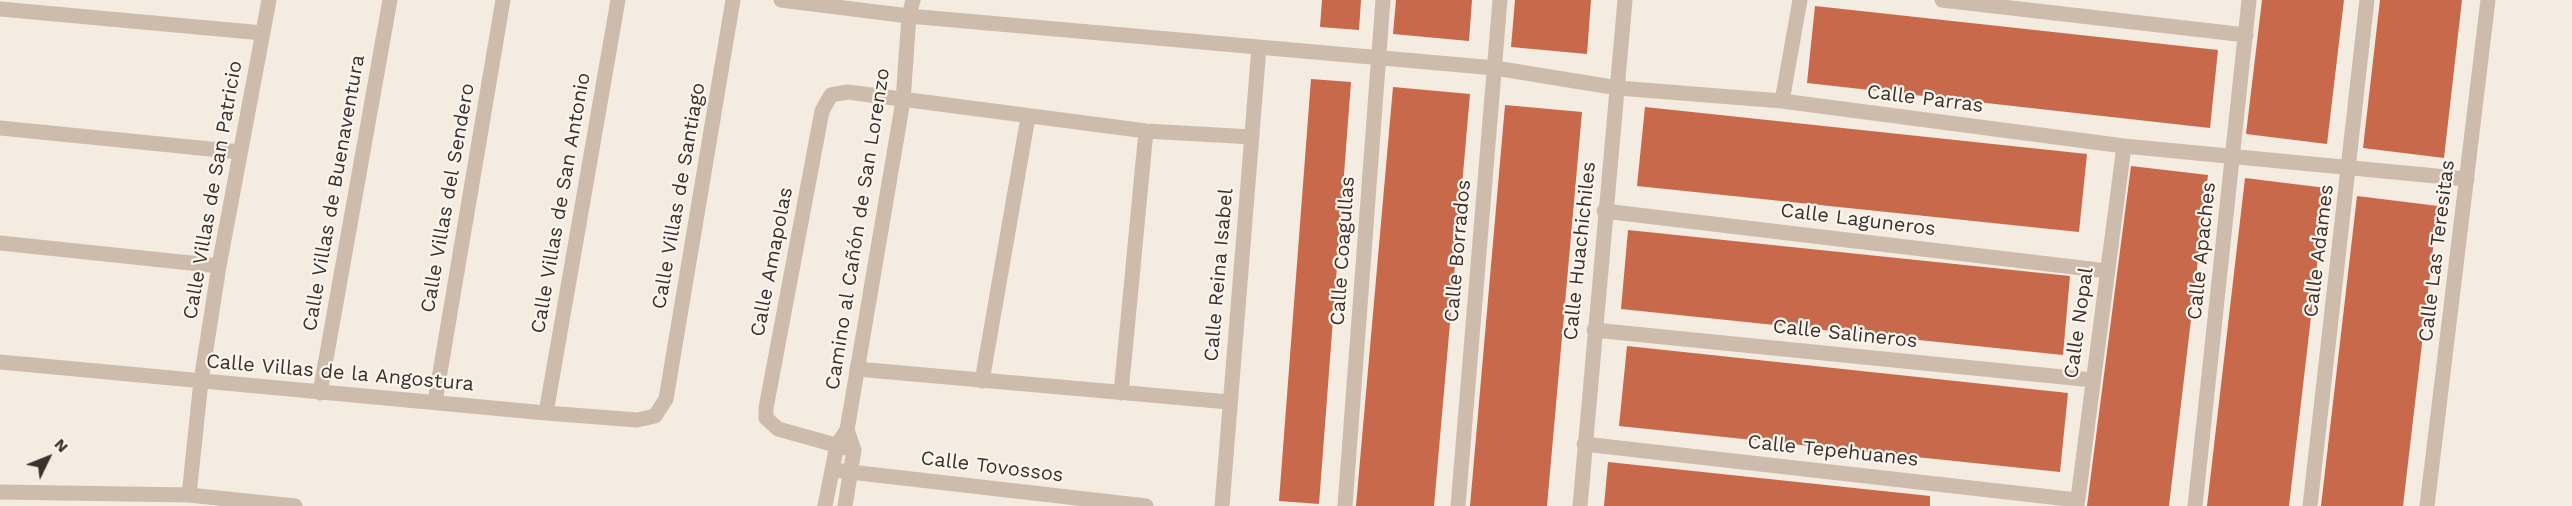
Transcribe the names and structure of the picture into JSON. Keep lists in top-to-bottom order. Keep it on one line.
{"streets":{"street":["Calle Parras","Calle Villas de San Patricio","Calle Villas de Buenaventura","Calle Villas de Santiago","Calle Villas del Sendero","Calle Villas de San Antonio","Calle Laguneros","Camino al Cañón de San Lorenzo","Calle Coagullas","Calle Borrados","Calle Huachichiles","Calle Apaches","Calle Adames","Calle Las Teresitas","Calle Amapolas","Calle Reina Isabel","Calle Nopal","Calle Salineros","Calle Villas de la Angostura","Calle Tepehuanes","Calle Tovossos"]},"crossings":[["Calle Parras","Camino al Cañón de San Lorenzo"],["Calle Parras","Calle Coagullas"],["Calle Parras","Calle Borrados"],["Calle Parras","Calle Huachichiles"],["Calle Parras","Calle Apaches"],["Calle Parras","Calle Adames"],["Calle Parras","Calle Las Teresitas"],["Calle Parras","Calle Reina Isabel"],["Calle Parras","Calle Nopal"],["Calle Villas de San Patricio","Calle Villas de la Angostura"],["Calle Villas de Buenaventura","Calle Villas de la Angostura"],["Calle Villas de Santiago","Calle Villas de la Angostura"],["Calle Villas del Sendero","Calle Villas de la Angostura"],["Calle Villas de San Antonio","Calle Villas de la Angostura"],["Calle Laguneros","Calle Huachichiles"],["Calle Laguneros","Calle Nopal"],["Camino al Cañón de San Lorenzo","Calle Amapolas"],["Camino al Cañón de San Lorenzo","Calle Tovossos"],["Calle Huachichiles","Calle Salineros"],["Calle Huachichiles","Calle Tepehuanes"],["Calle Nopal","Calle Salineros"],["Calle Nopal","Calle Tepehuanes"]],"north":"top right"}
